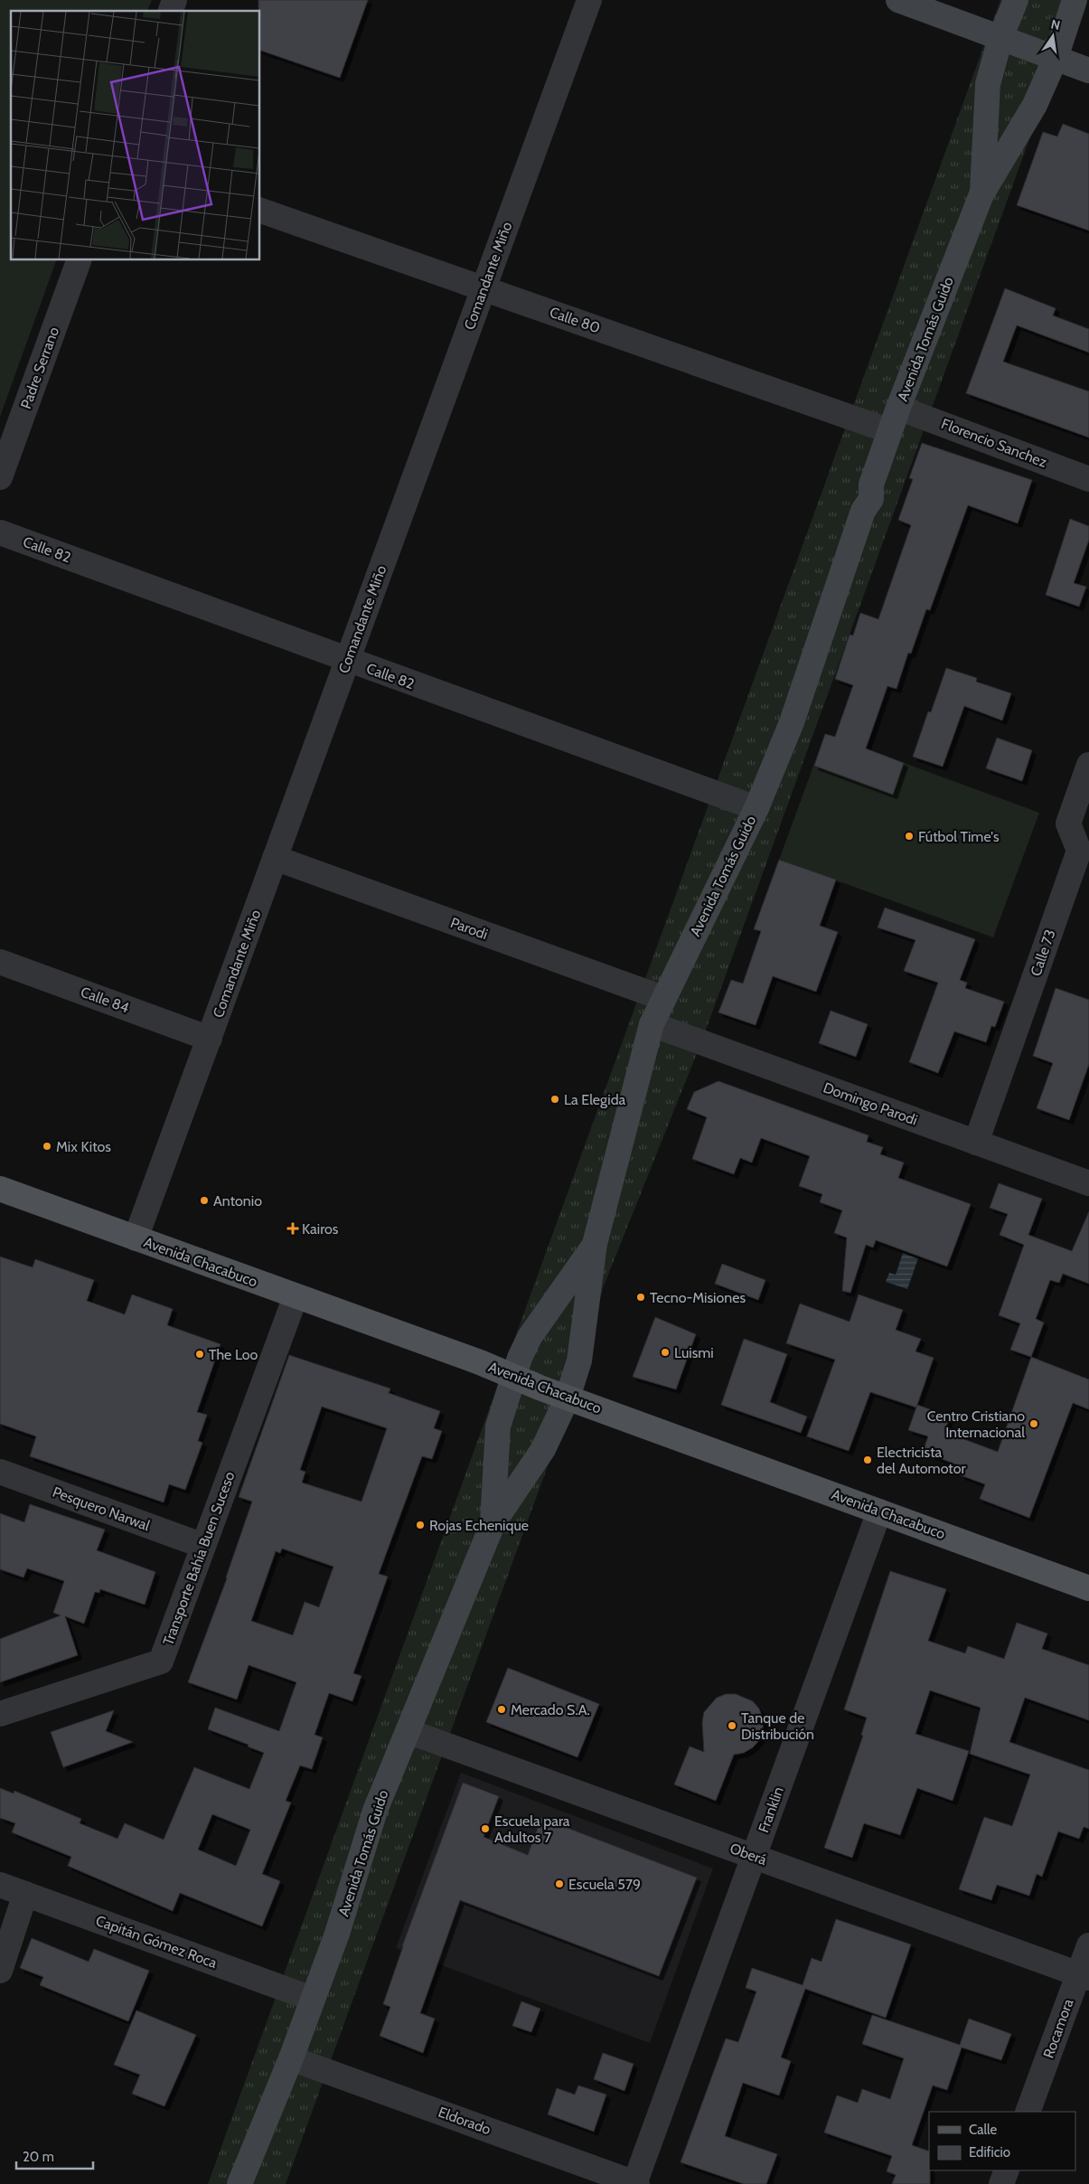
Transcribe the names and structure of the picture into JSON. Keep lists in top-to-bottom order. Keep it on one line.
{"streets":{"main road":["Avenida Tomás Guido","Avenida Chacabuco"],"street":["Comandante Miño","Calle 80","Padre Serrano","Florencio Sanchez","Calle 82","Parodi","Calle 73","Calle 84","Domingo Parodi","Pesquero Narwal","Transporte Bahía Buen Suceso","Franklin","Oberá","Capitán Gómez Roca","Rocamora","Eldorado"]},"crossings":[["Comandante Miño","Calle 80"],["Comandante Miño","Calle 82"],["Comandante Miño","Parodi"],["Comandante Miño","Calle 84"],["Comandante Miño","Avenida Chacabuco"],["Calle 80","Avenida Tomás Guido"],["Avenida Tomás Guido","Florencio Sanchez"],["Avenida Tomás Guido","Calle 82"],["Avenida Tomás Guido","Parodi"],["Avenida Tomás Guido","Domingo Parodi"],["Avenida Tomás Guido","Avenida Chacabuco"],["Avenida Tomás Guido","Oberá"],["Avenida Tomás Guido","Capitán Gómez Roca"],["Avenida Tomás Guido","Eldorado"],["Calle 73","Domingo Parodi"],["Avenida Chacabuco","Transporte Bahía Buen Suceso"],["Avenida Chacabuco","Franklin"],["Pesquero Narwal","Transporte Bahía Buen Suceso"],["Franklin","Oberá"],["Franklin","Eldorado"],["Oberá","Rocamora"]],"places":{"other":["Fútbol Time's","La Elegida","Mix Kitos","Antonio","Tecno-Misiones","Luismi","The Loo","Centro Cristiano Internacional","Electricista del Automotor","Rojas Echenique","Mercado S.A.","Tanque de Distribución","Escuela para Adultos 7","Escuela 579"],"health":["Kairos"]},"legend":["Calle","Edificio"],"scale_bar":"20 m","north":"top"}
